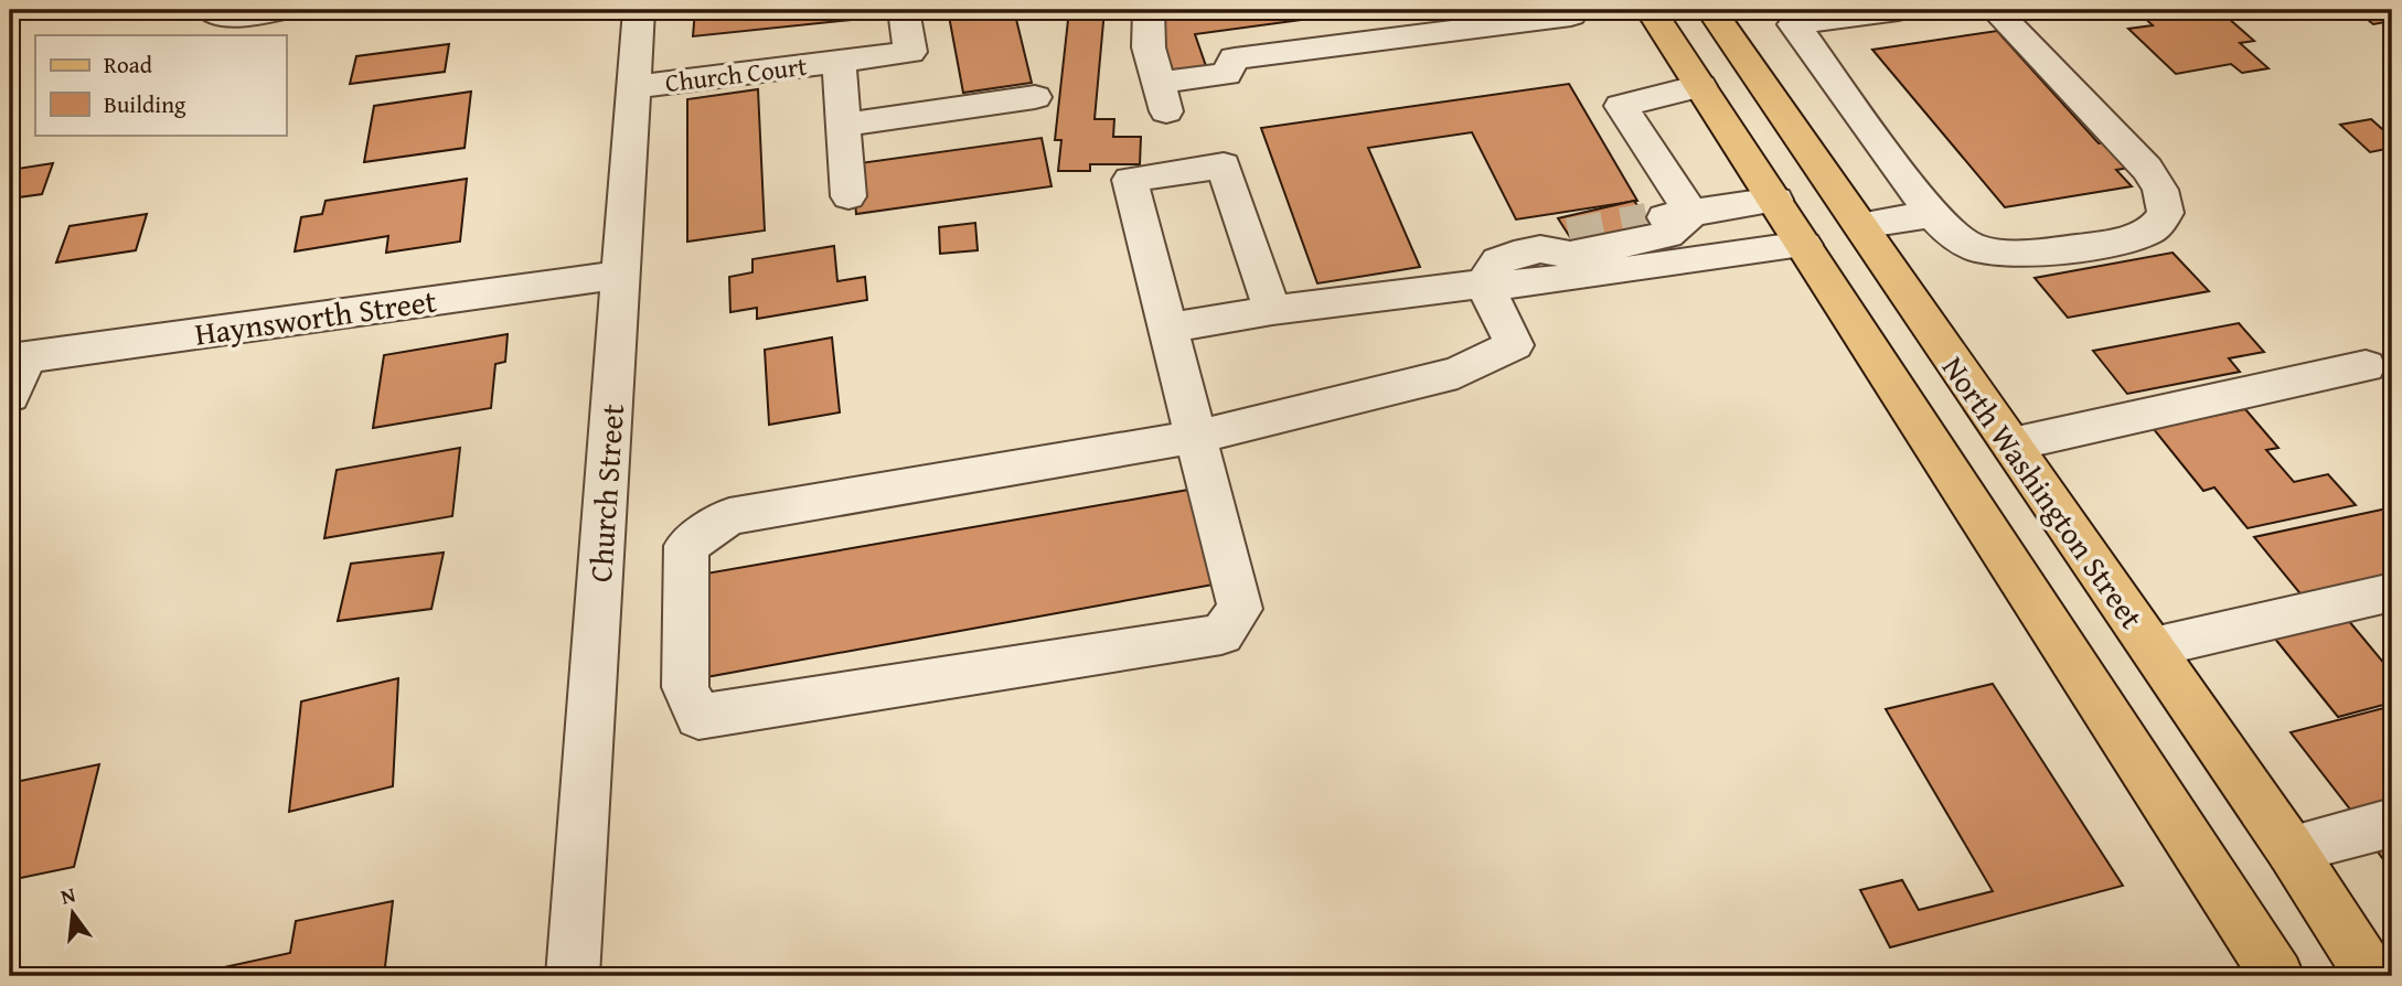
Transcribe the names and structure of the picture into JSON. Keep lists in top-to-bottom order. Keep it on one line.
{"streets":{"main road":["North Washington Street"],"street":["Church Court","Haynsworth Street","Church Street"]},"crossings":[["Church Court","Church Street"],["Haynsworth Street","Church Street"]],"legend":["Road","Building"],"north":"top"}
